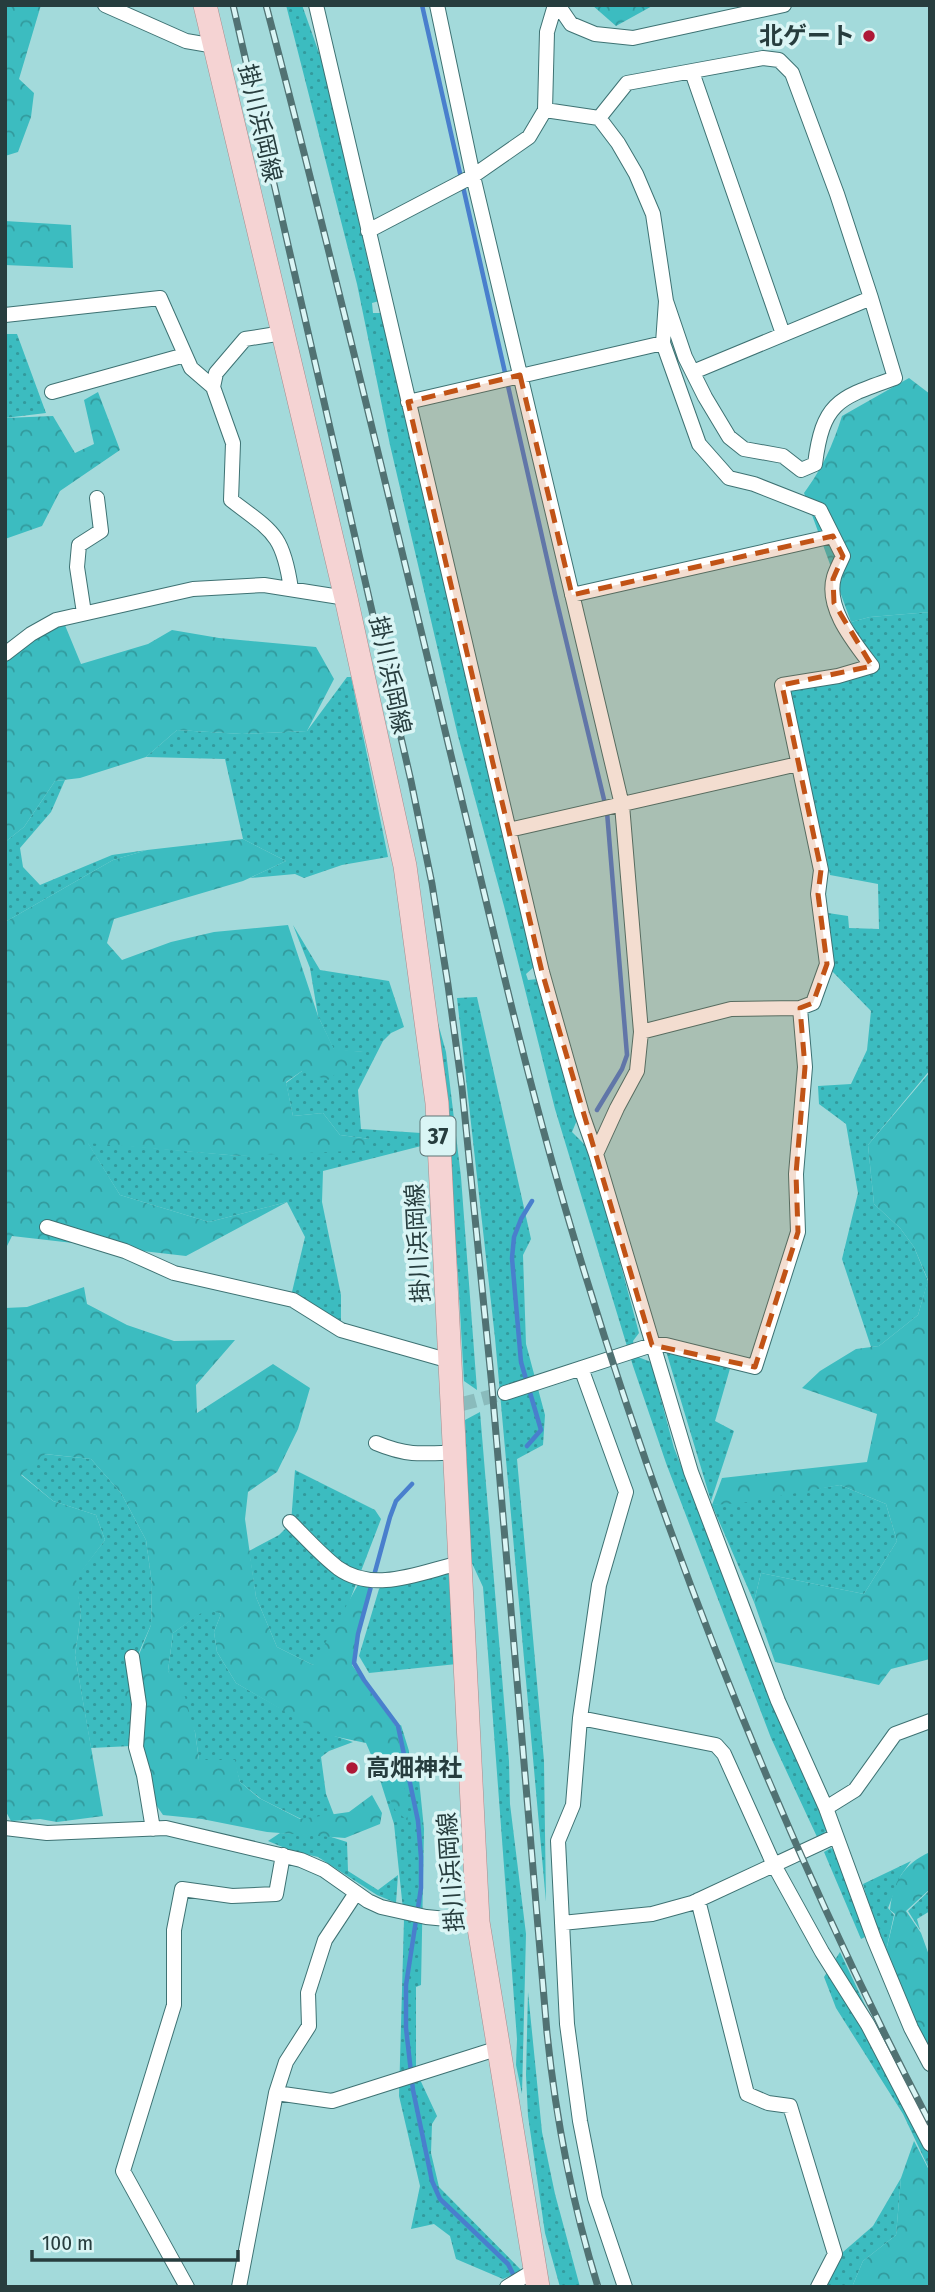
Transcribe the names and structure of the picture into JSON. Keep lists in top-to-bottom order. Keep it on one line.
{"streets":{"main road":["掛川浜岡線","37"]},"places":["北ゲート","高畑神社"],"scale_bar":"100 m"}
